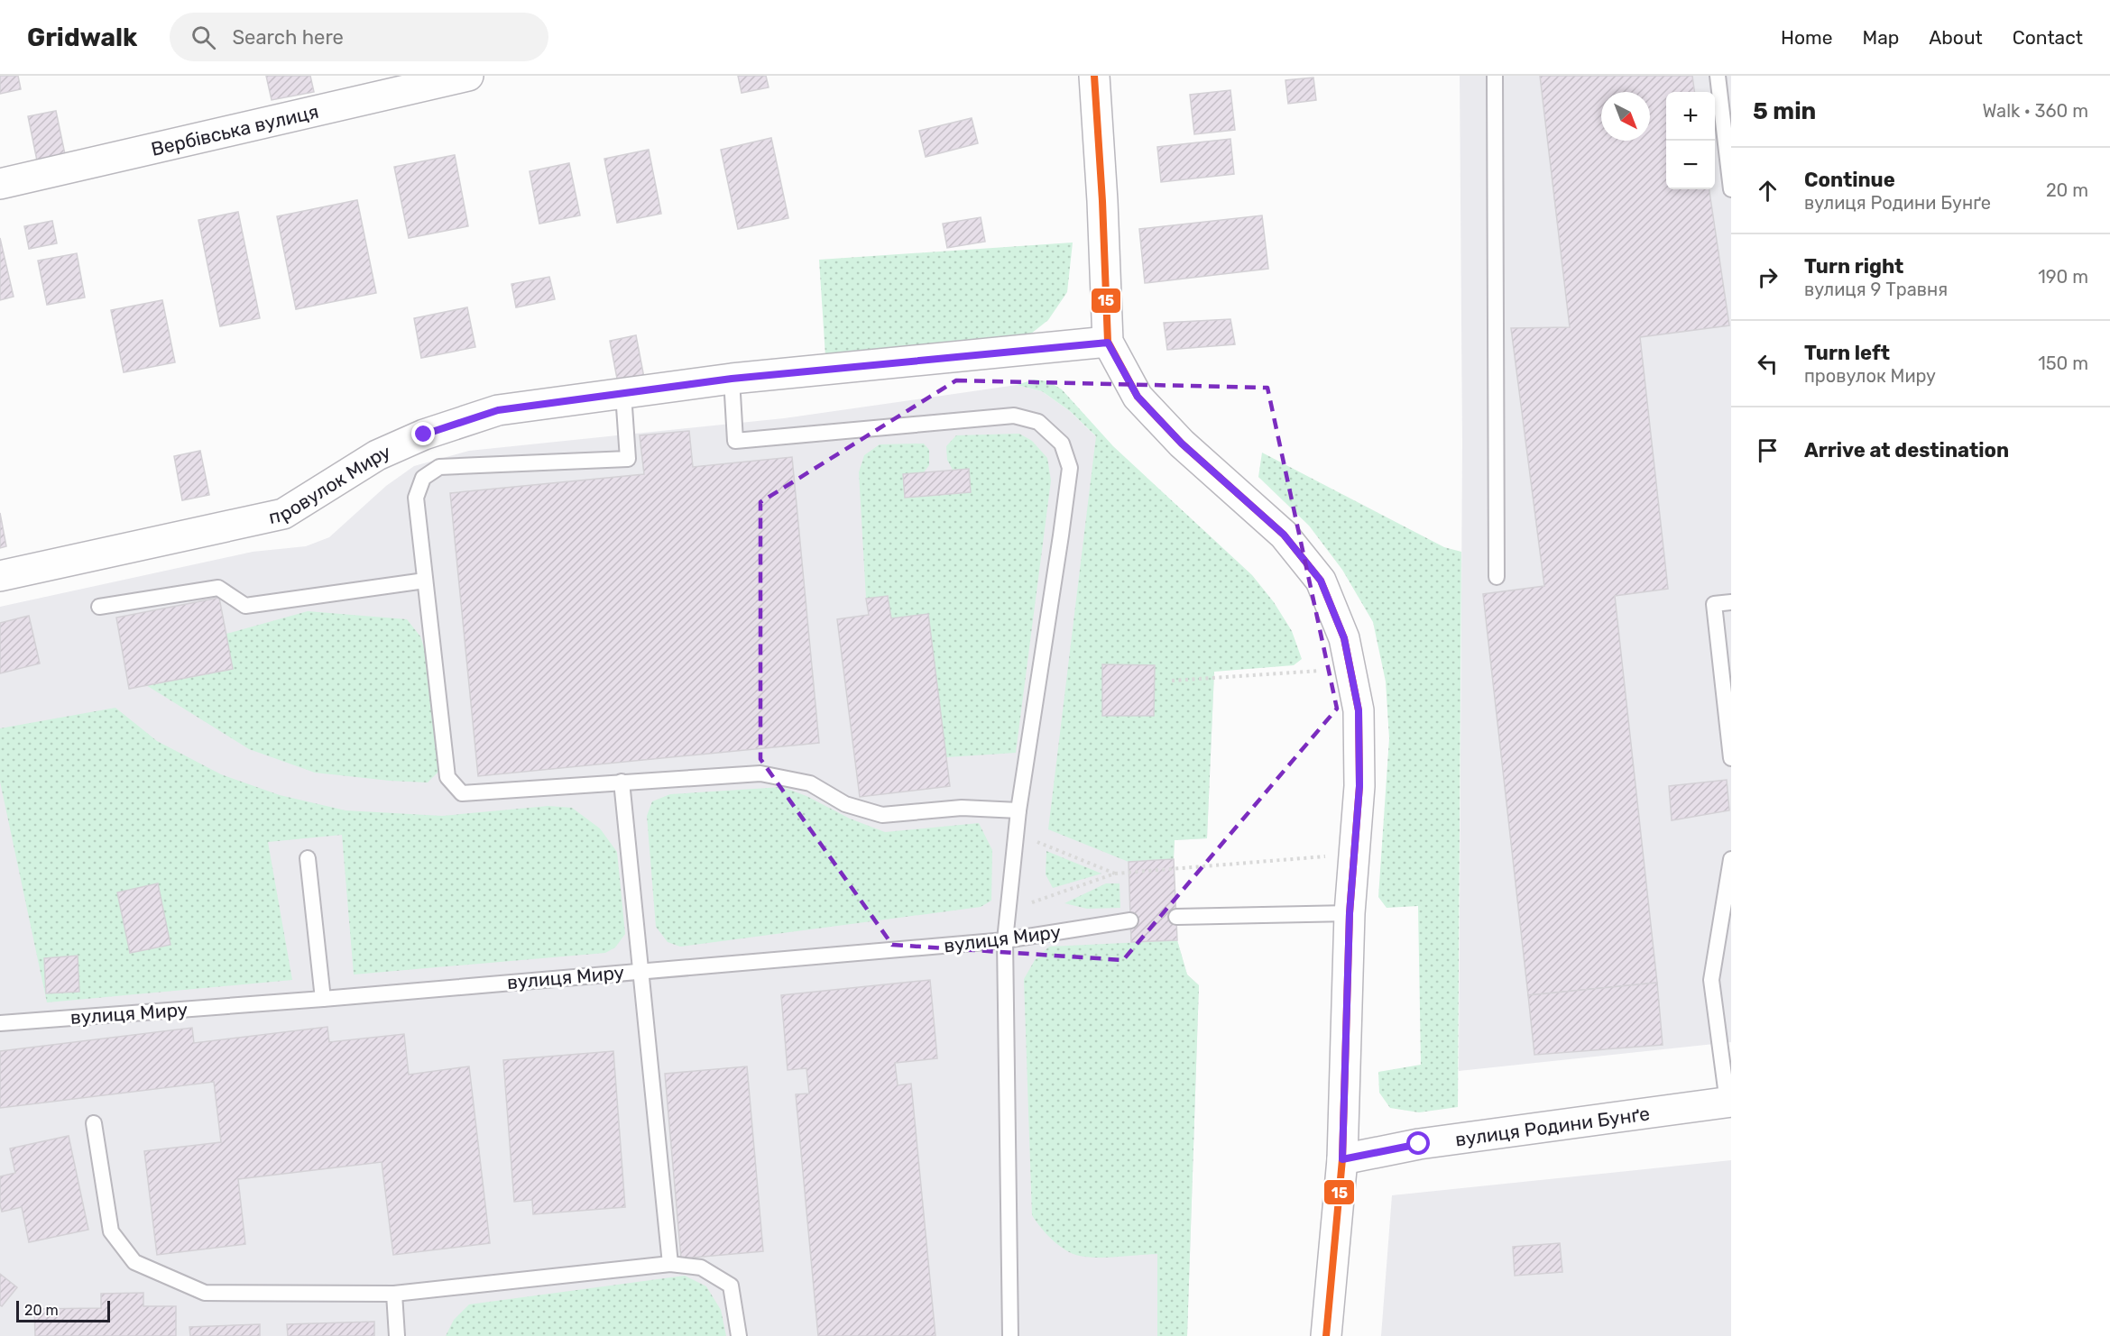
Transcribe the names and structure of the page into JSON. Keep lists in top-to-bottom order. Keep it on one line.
{"streets":{"street":["Вербівська вулиця","провулок Миру","вулиця Родини Бунґе"],"lane":["вулиця Миру"]},"lines":["transit line 15"],"scale_bar":"20 m","north":"bottom right","page":{"header":"Gridwalk","search":"Search here","nav":["Home","Map","About","Contact"],"heading":["5 min","Walk · 360 m"],"map_buttons":["+","−"],"list":[["Continue","вулиця Родини Бунґе","20 m"],["Turn right","вулиця 9 Травня","190 m"],["Turn left","провулок Миру","150 m"],"Arrive at destination"],"scale":"20 m"}}
